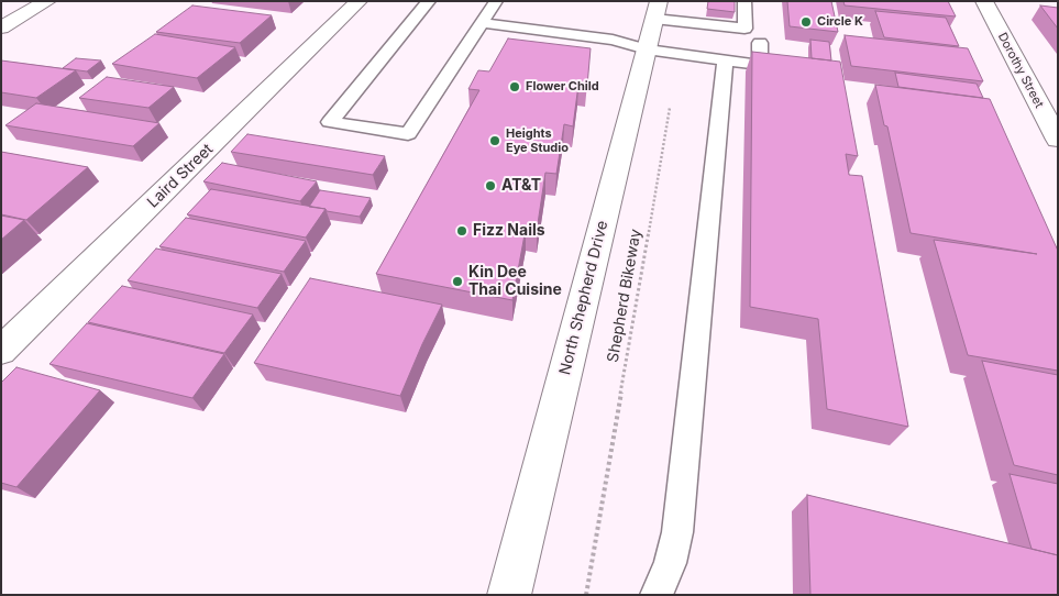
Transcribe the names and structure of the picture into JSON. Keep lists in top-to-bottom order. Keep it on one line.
{"streets":{"street":["Dorothy Street","Laird Street","North Shepherd Drive"],"path":["Shepherd Bikeway"]},"places":["Circle K","Flower Child","Heights Eye Studio","AT&T","Fizz Nails","Kin Dee Thai Cuisine"]}
